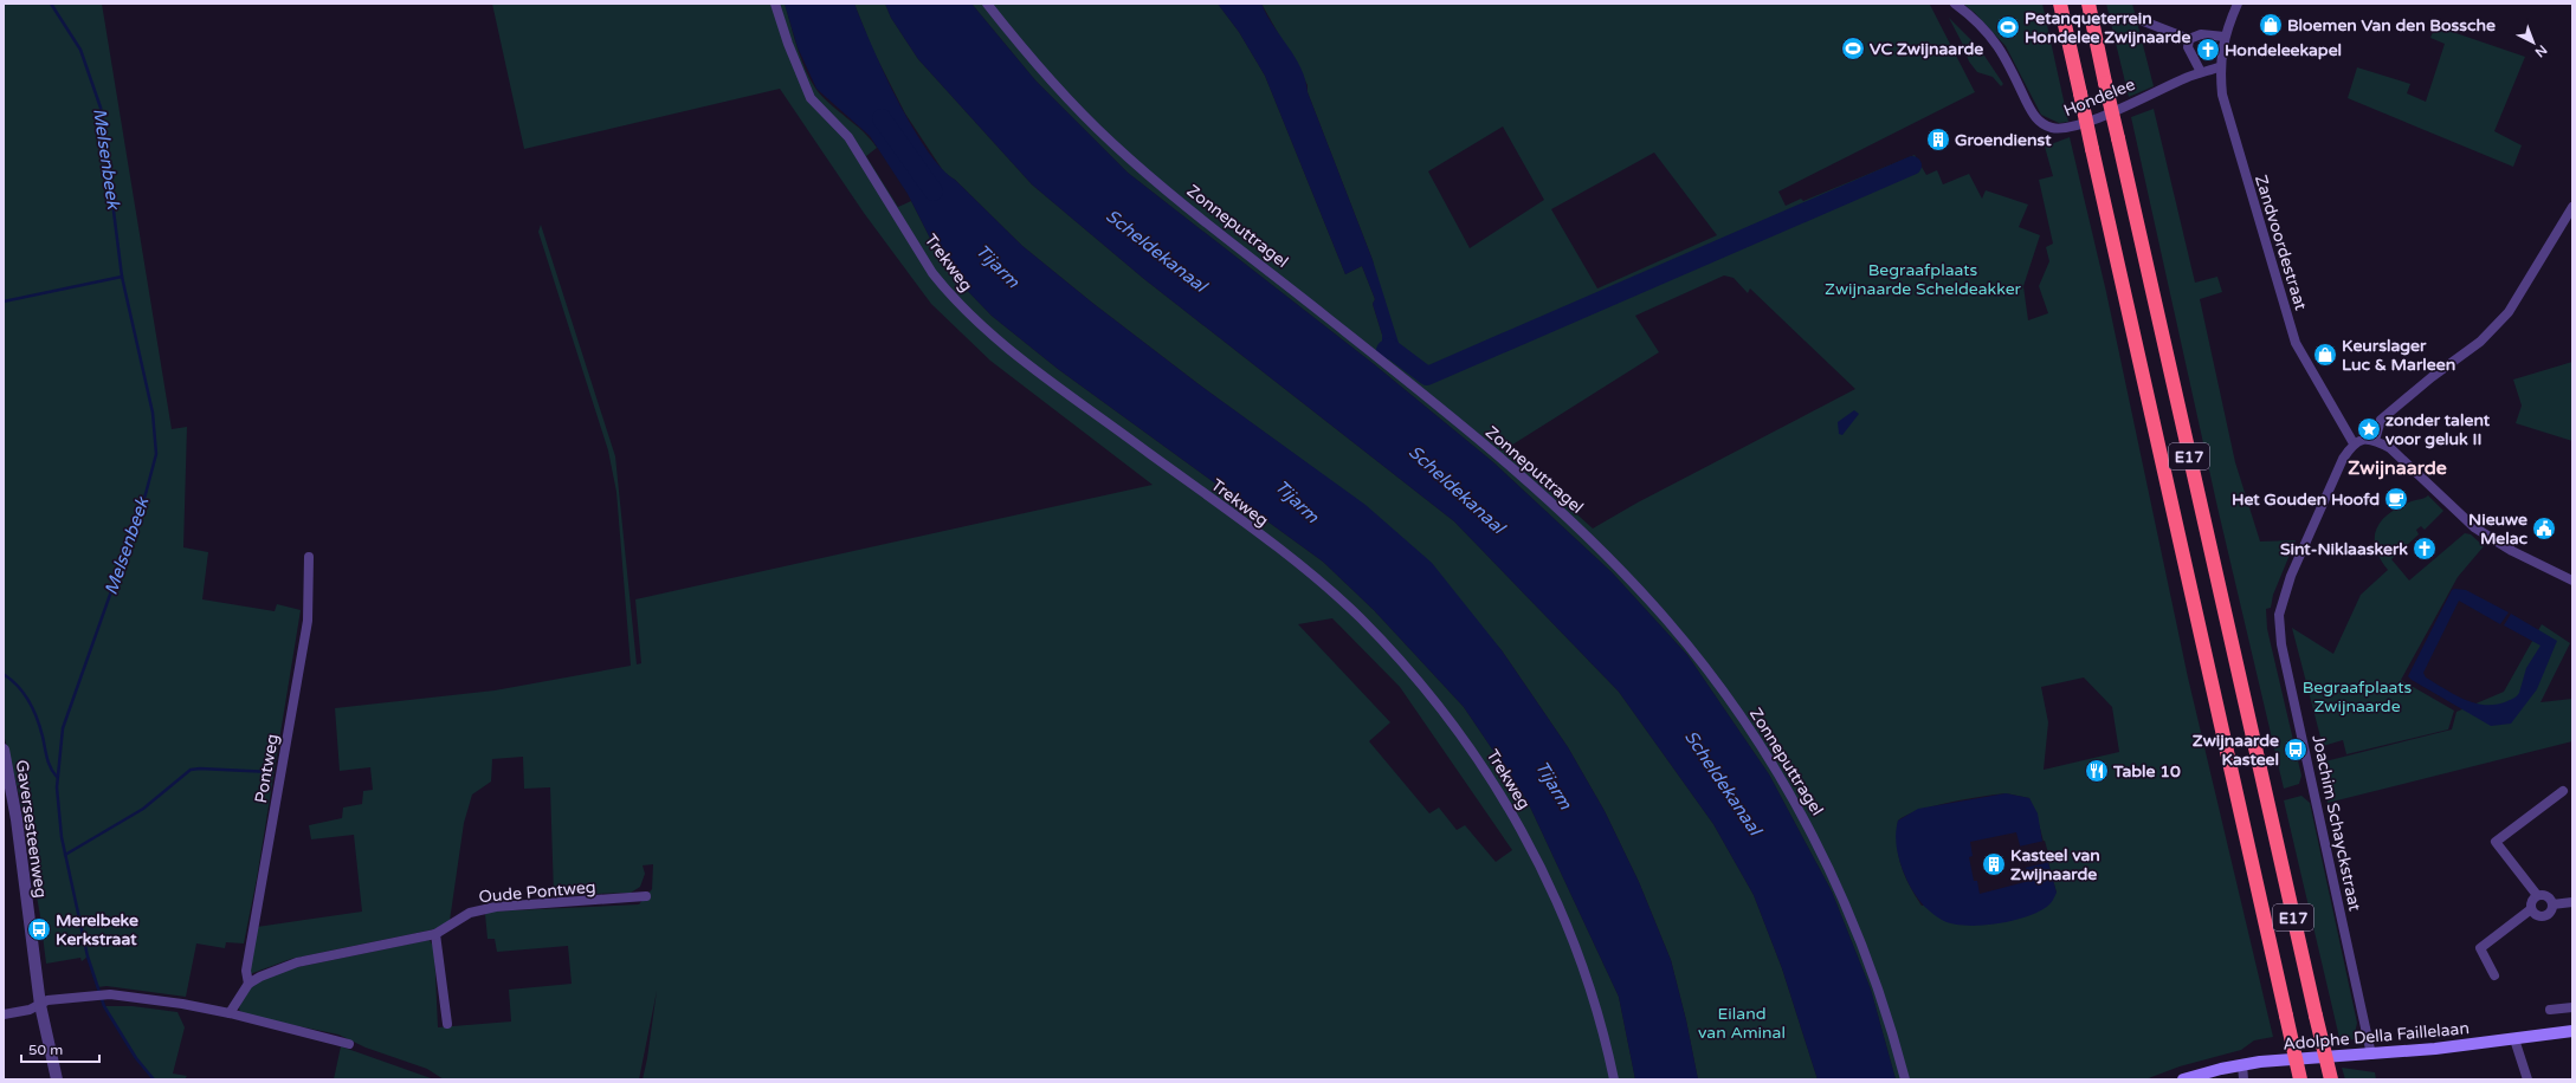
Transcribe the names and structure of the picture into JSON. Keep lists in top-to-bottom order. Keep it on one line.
{"streets":{"highway":["E17"],"main road":["Adolphe Della Faillelaan"],"street":["Hondelee","Zonneputtragel","Zandvoordestraat","Trekweg","Pontweg","Joachim Schayckstraat","Gaversesteenweg","Oude Pontweg"]},"crossings":[["Hondelee","Zandvoordestraat"],["Zandvoordestraat","Joachim Schayckstraat"],["Joachim Schayckstraat","Adolphe Della Faillelaan"]],"districts":["Zwijnaarde"],"water":["Melsenbeek","Scheldekanaal","Tijarm"],"parks":["Begraafplaats Zwijnaarde Scheldeakker","Begraafplaats Zwijnaarde","Eiland van Aminal"],"places":{"shop":["Bloemen Van den Bossche","Keurslager Luc & Marleen"],"sports":["Petanqueterrein Hondelee Zwijnaarde","VC Zwijnaarde"],"church":["Hondeleekapel","Sint-Niklaaskerk"],"building":["Groendienst","Kasteel van Zwijnaarde"],"place":["zonder talent voor geluk II"],"cafe":["Het Gouden Hoofd"],"public building":["Nieuwe Melac"],"bus stop":["Zwijnaarde Kasteel","Merelbeke Kerkstraat"],"restaurant":["Table 10"]},"scale_bar":"50 m","north":"bottom right"}
